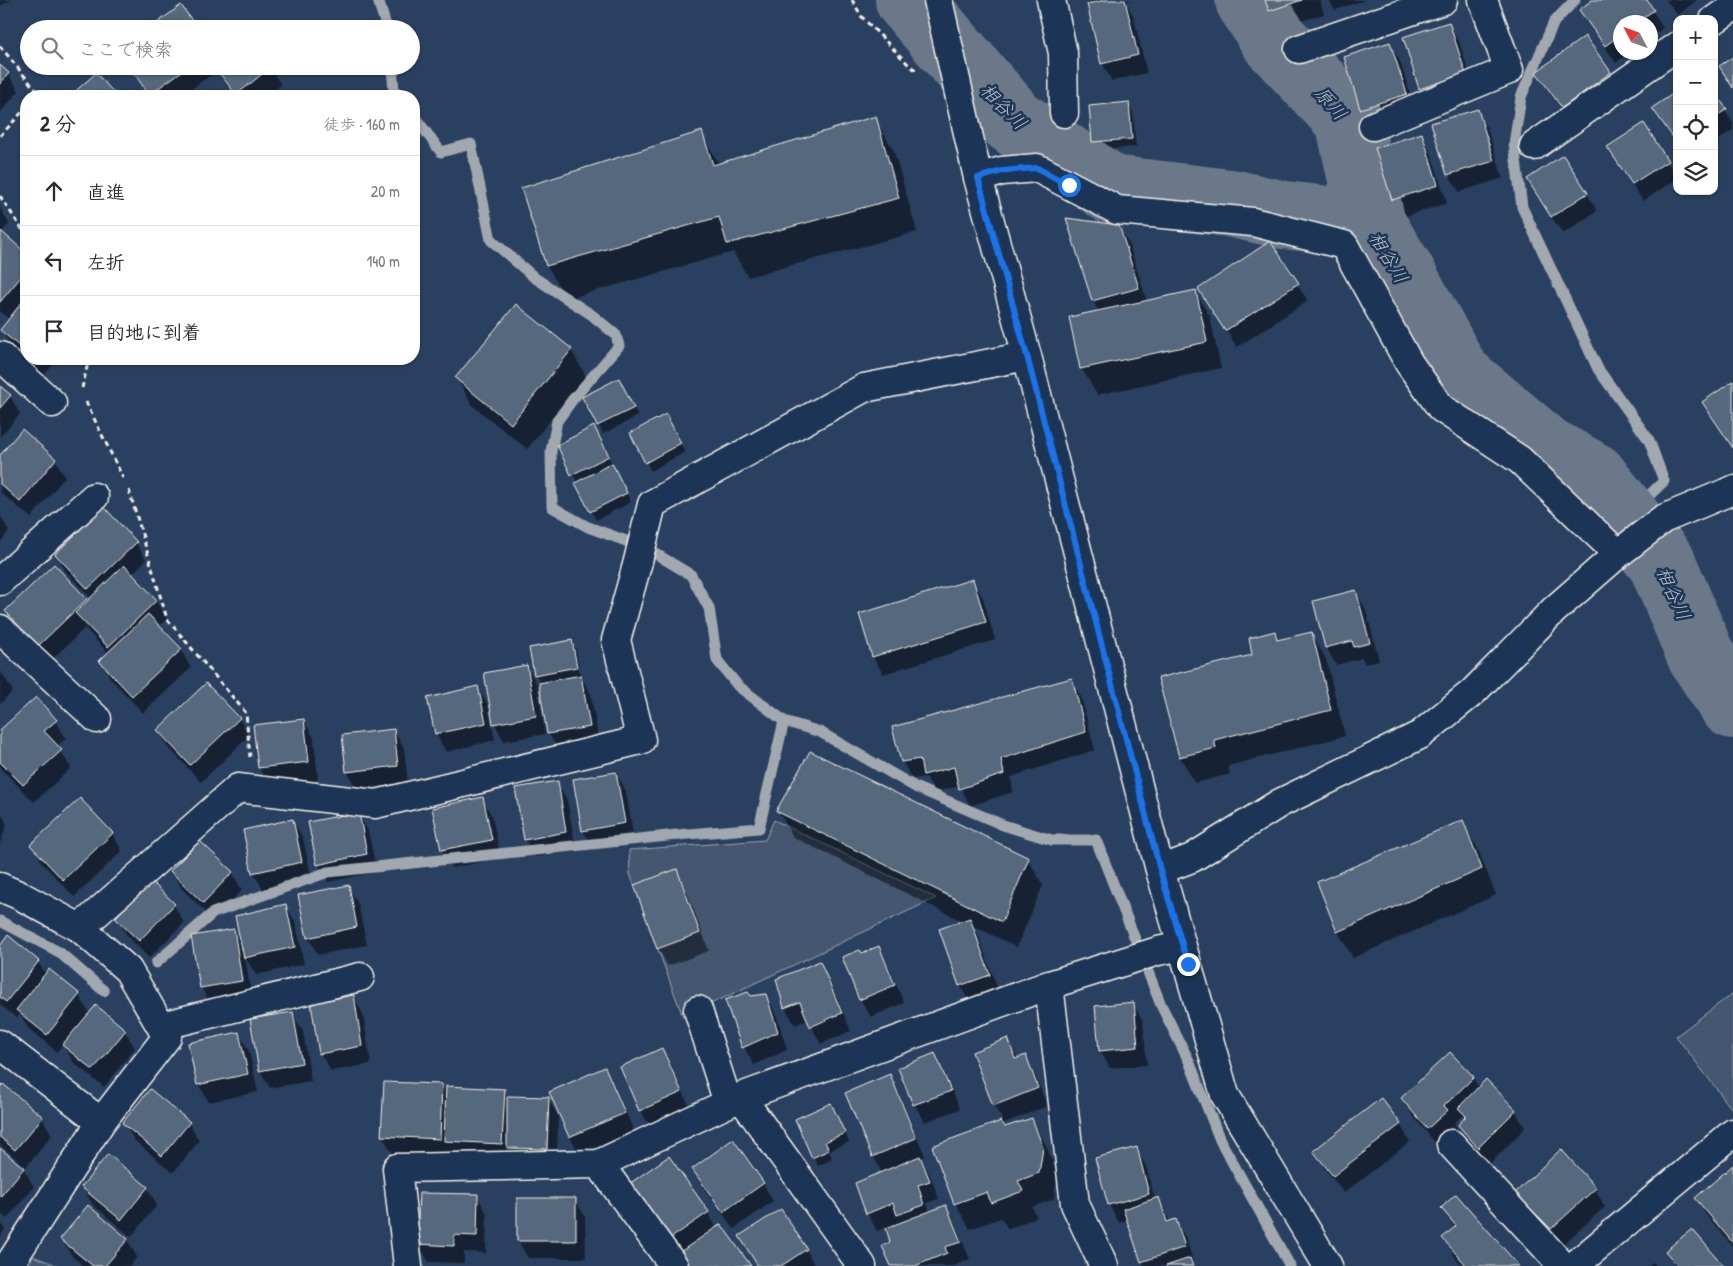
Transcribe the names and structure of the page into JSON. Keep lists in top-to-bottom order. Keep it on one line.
{"water":["原川","相谷川"],"north":"top left","page":{"map_buttons":["+","−"],"search":"ここで検索","heading":["2 分","徒歩 · 160 m"],"list":[["直進","20 m"],["左折","140 m"],"目的地に到着"]}}
